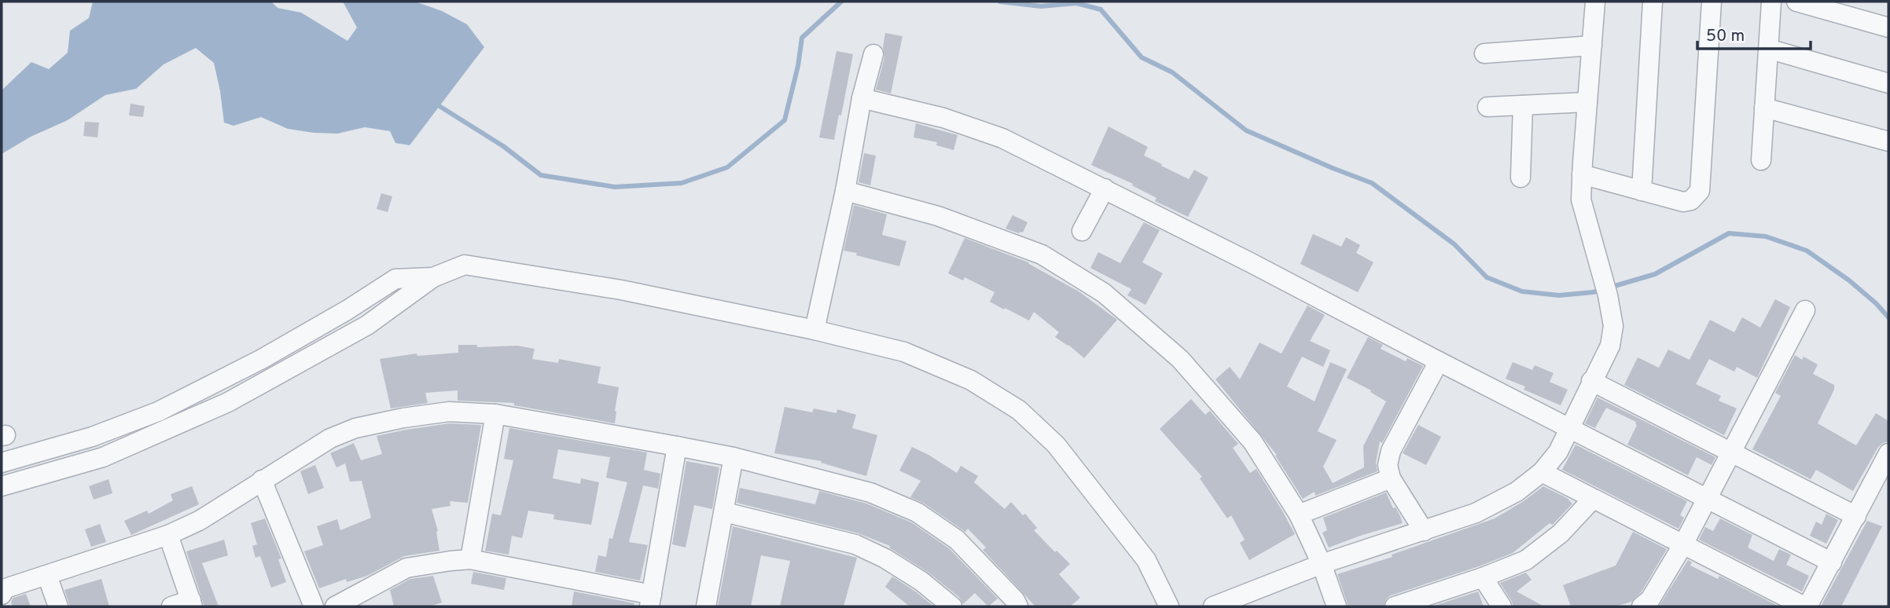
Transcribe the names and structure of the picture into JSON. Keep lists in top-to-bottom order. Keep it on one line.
{"scale_bar":"50 m"}
